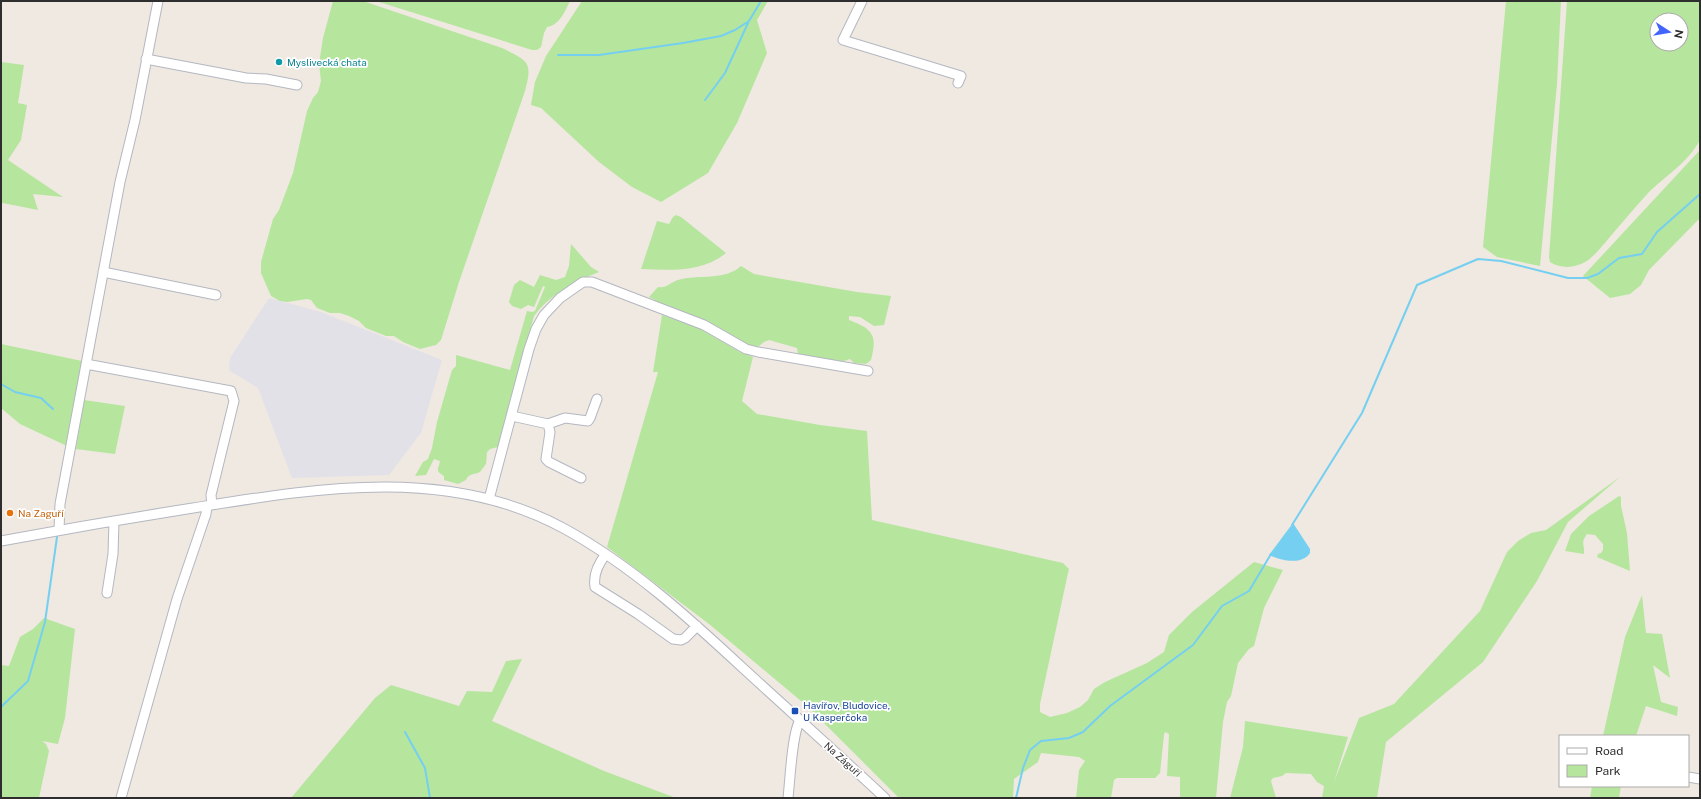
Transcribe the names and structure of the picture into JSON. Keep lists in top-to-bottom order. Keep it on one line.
{"streets":{"street":["Na Záguří"]},"places":{"other":["Myslivecká chata","Na Zaguří"],"transit":["Havířov, Bludovice, U Kasperčoka"]},"legend":["Road","Park"],"north":"right"}
